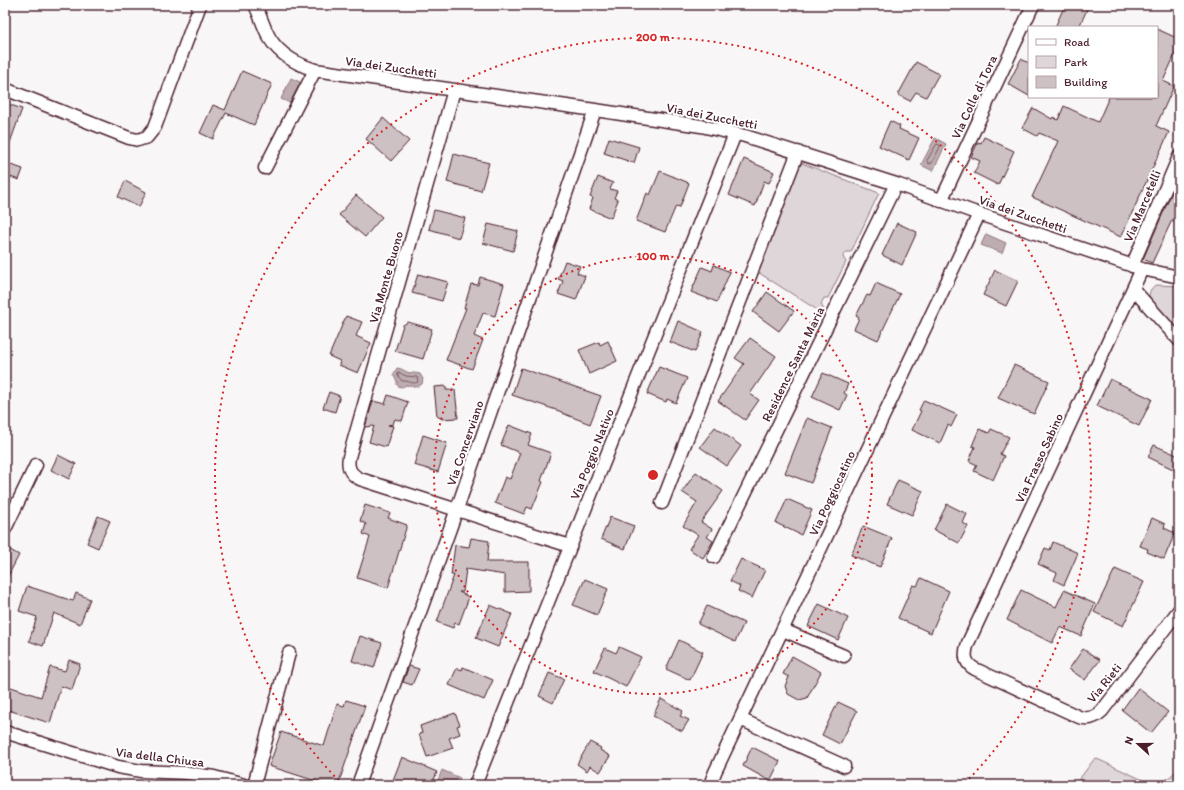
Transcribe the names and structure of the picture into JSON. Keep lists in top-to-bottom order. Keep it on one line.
{"streets":{"street":["Via dei Zucchetti","Via Colle di Tora","Via Marcetelli","Via Monte Buono","Residence Santa Maria","Via Concerviano","Via Poggio Nativo","Via Frasso Sabino","Via Poggiocatino","Via Rieti","Via della Chiusa"]},"crossings":[["Via dei Zucchetti","Via Colle di Tora"],["Via dei Zucchetti","Via Marcetelli"],["Via dei Zucchetti","Via Monte Buono"],["Via dei Zucchetti","Residence Santa Maria"],["Via dei Zucchetti","Via Concerviano"],["Via dei Zucchetti","Via Poggio Nativo"],["Via dei Zucchetti","Via Frasso Sabino"],["Via dei Zucchetti","Via Poggiocatino"],["Via Marcetelli","Via Frasso Sabino"],["Via Monte Buono","Via Concerviano"],["Via Frasso Sabino","Via Rieti"]],"legend":["Road","Park","Building"],"north":"left","rings":["200 m","100 m"]}
